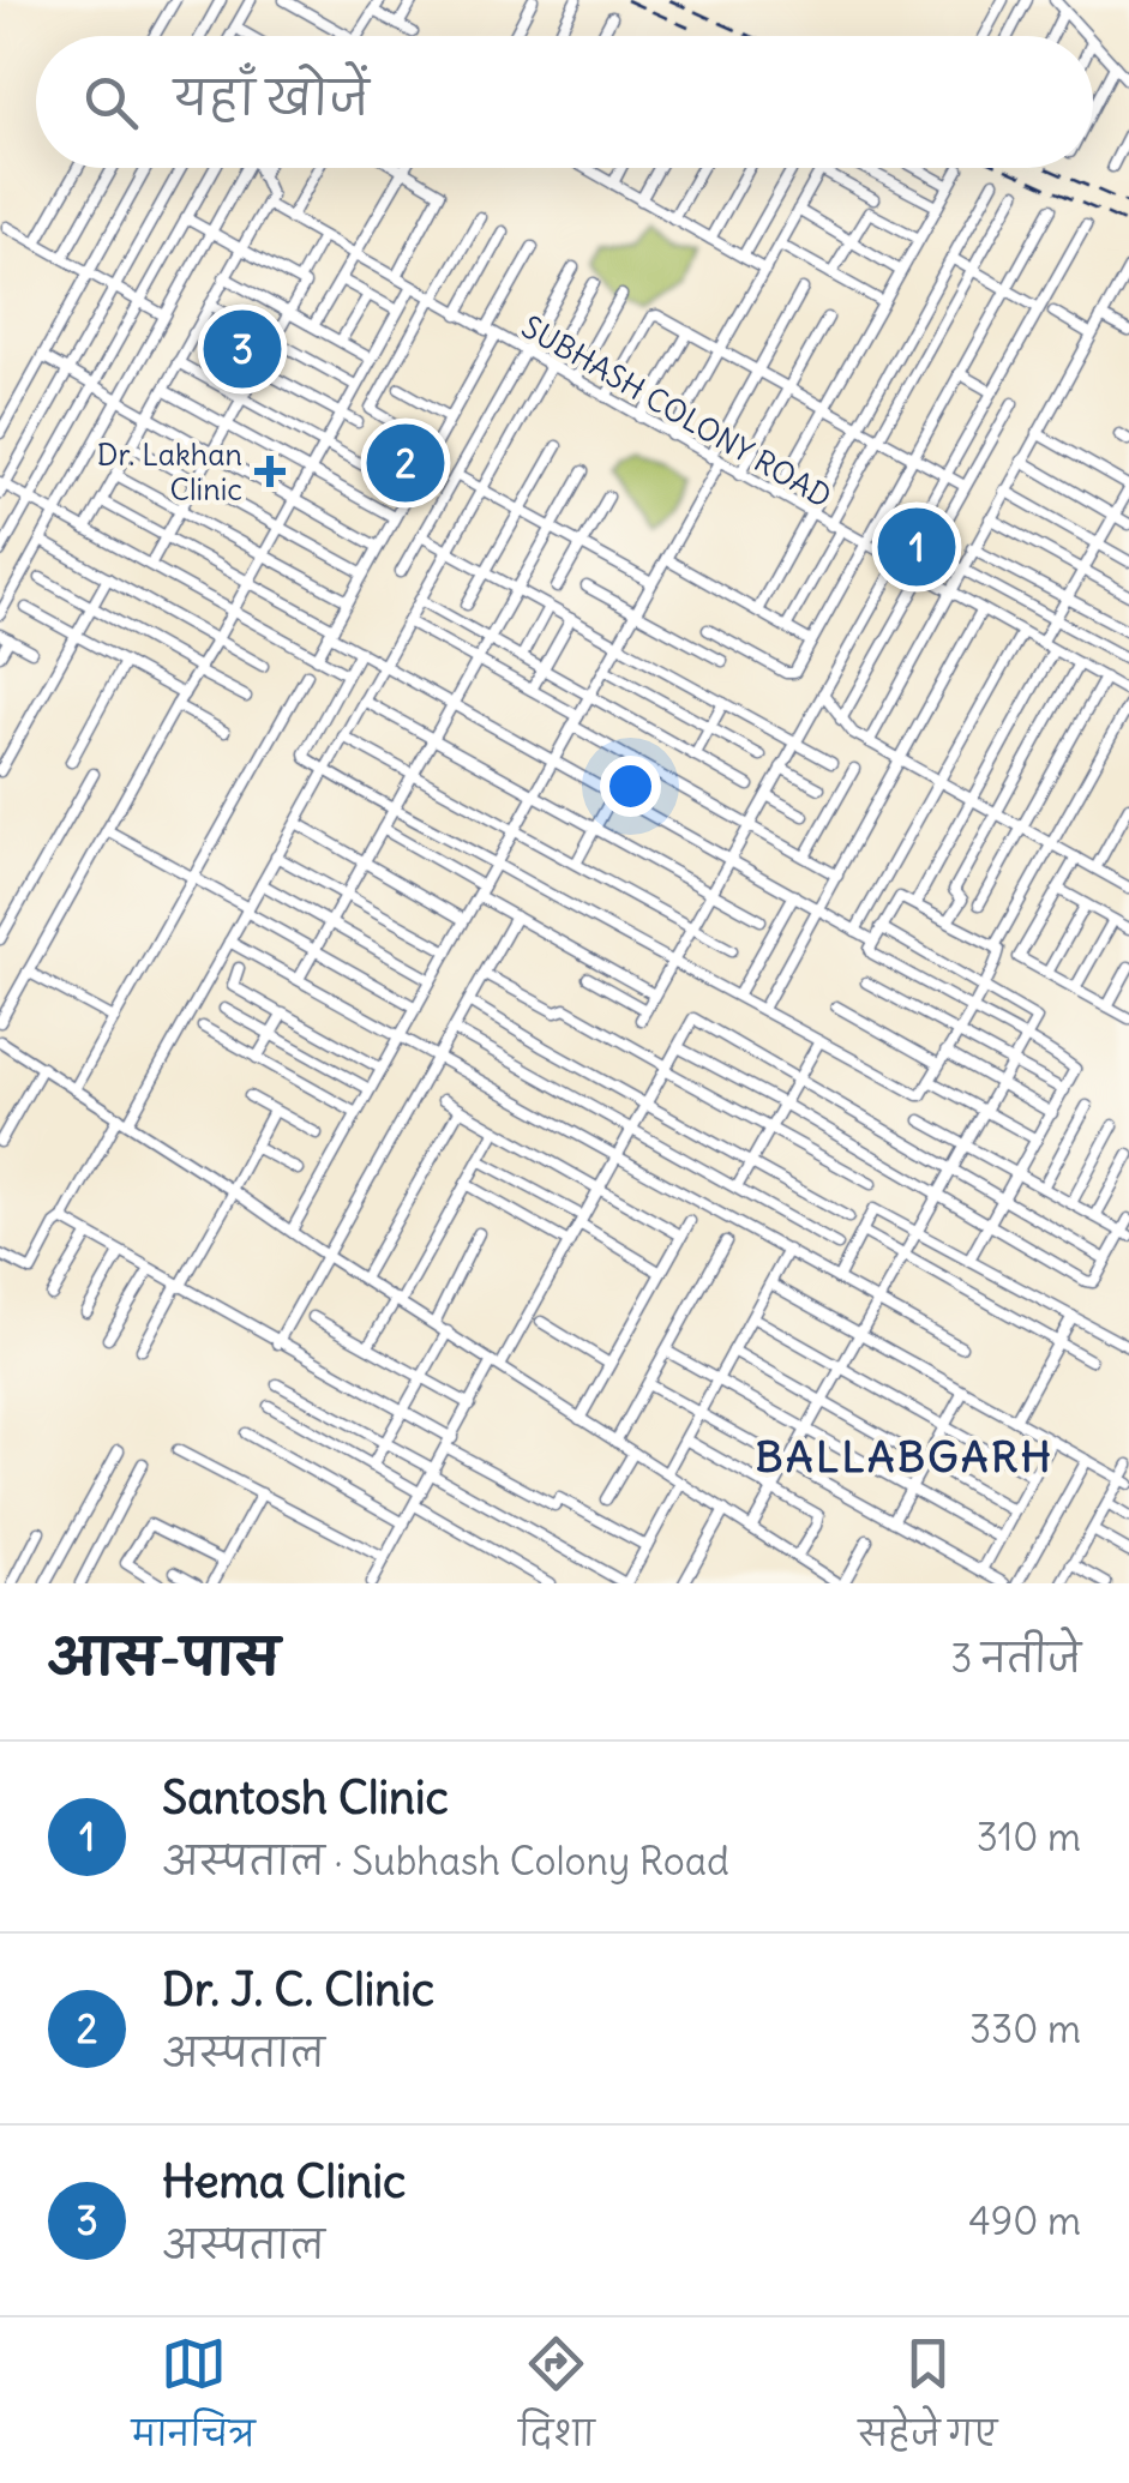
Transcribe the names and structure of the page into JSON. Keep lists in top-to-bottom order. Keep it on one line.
{"streets":{"street":["SUBHASH COLONY ROAD"]},"districts":["BALLABGARH"],"places":{"health":["Dr. Lakhan Clinic"]},"page":{"search":"यहाँ खोजें","pins":["3","2","1"],"heading":["आस-पास","3 नतीजे"],"list":[{"mark":"1","name":"Santosh Clinic","note":"अस्पताल · Subhash Colony Road","value":"310 m"},{"mark":"2","name":"Dr. J. C. Clinic","note":"अस्पताल","value":"330 m"},{"mark":"3","name":"Hema Clinic","note":"अस्पताल","value":"490 m"}],"nav":["मानचित्र","दिशा","सहेजे गए"]}}
